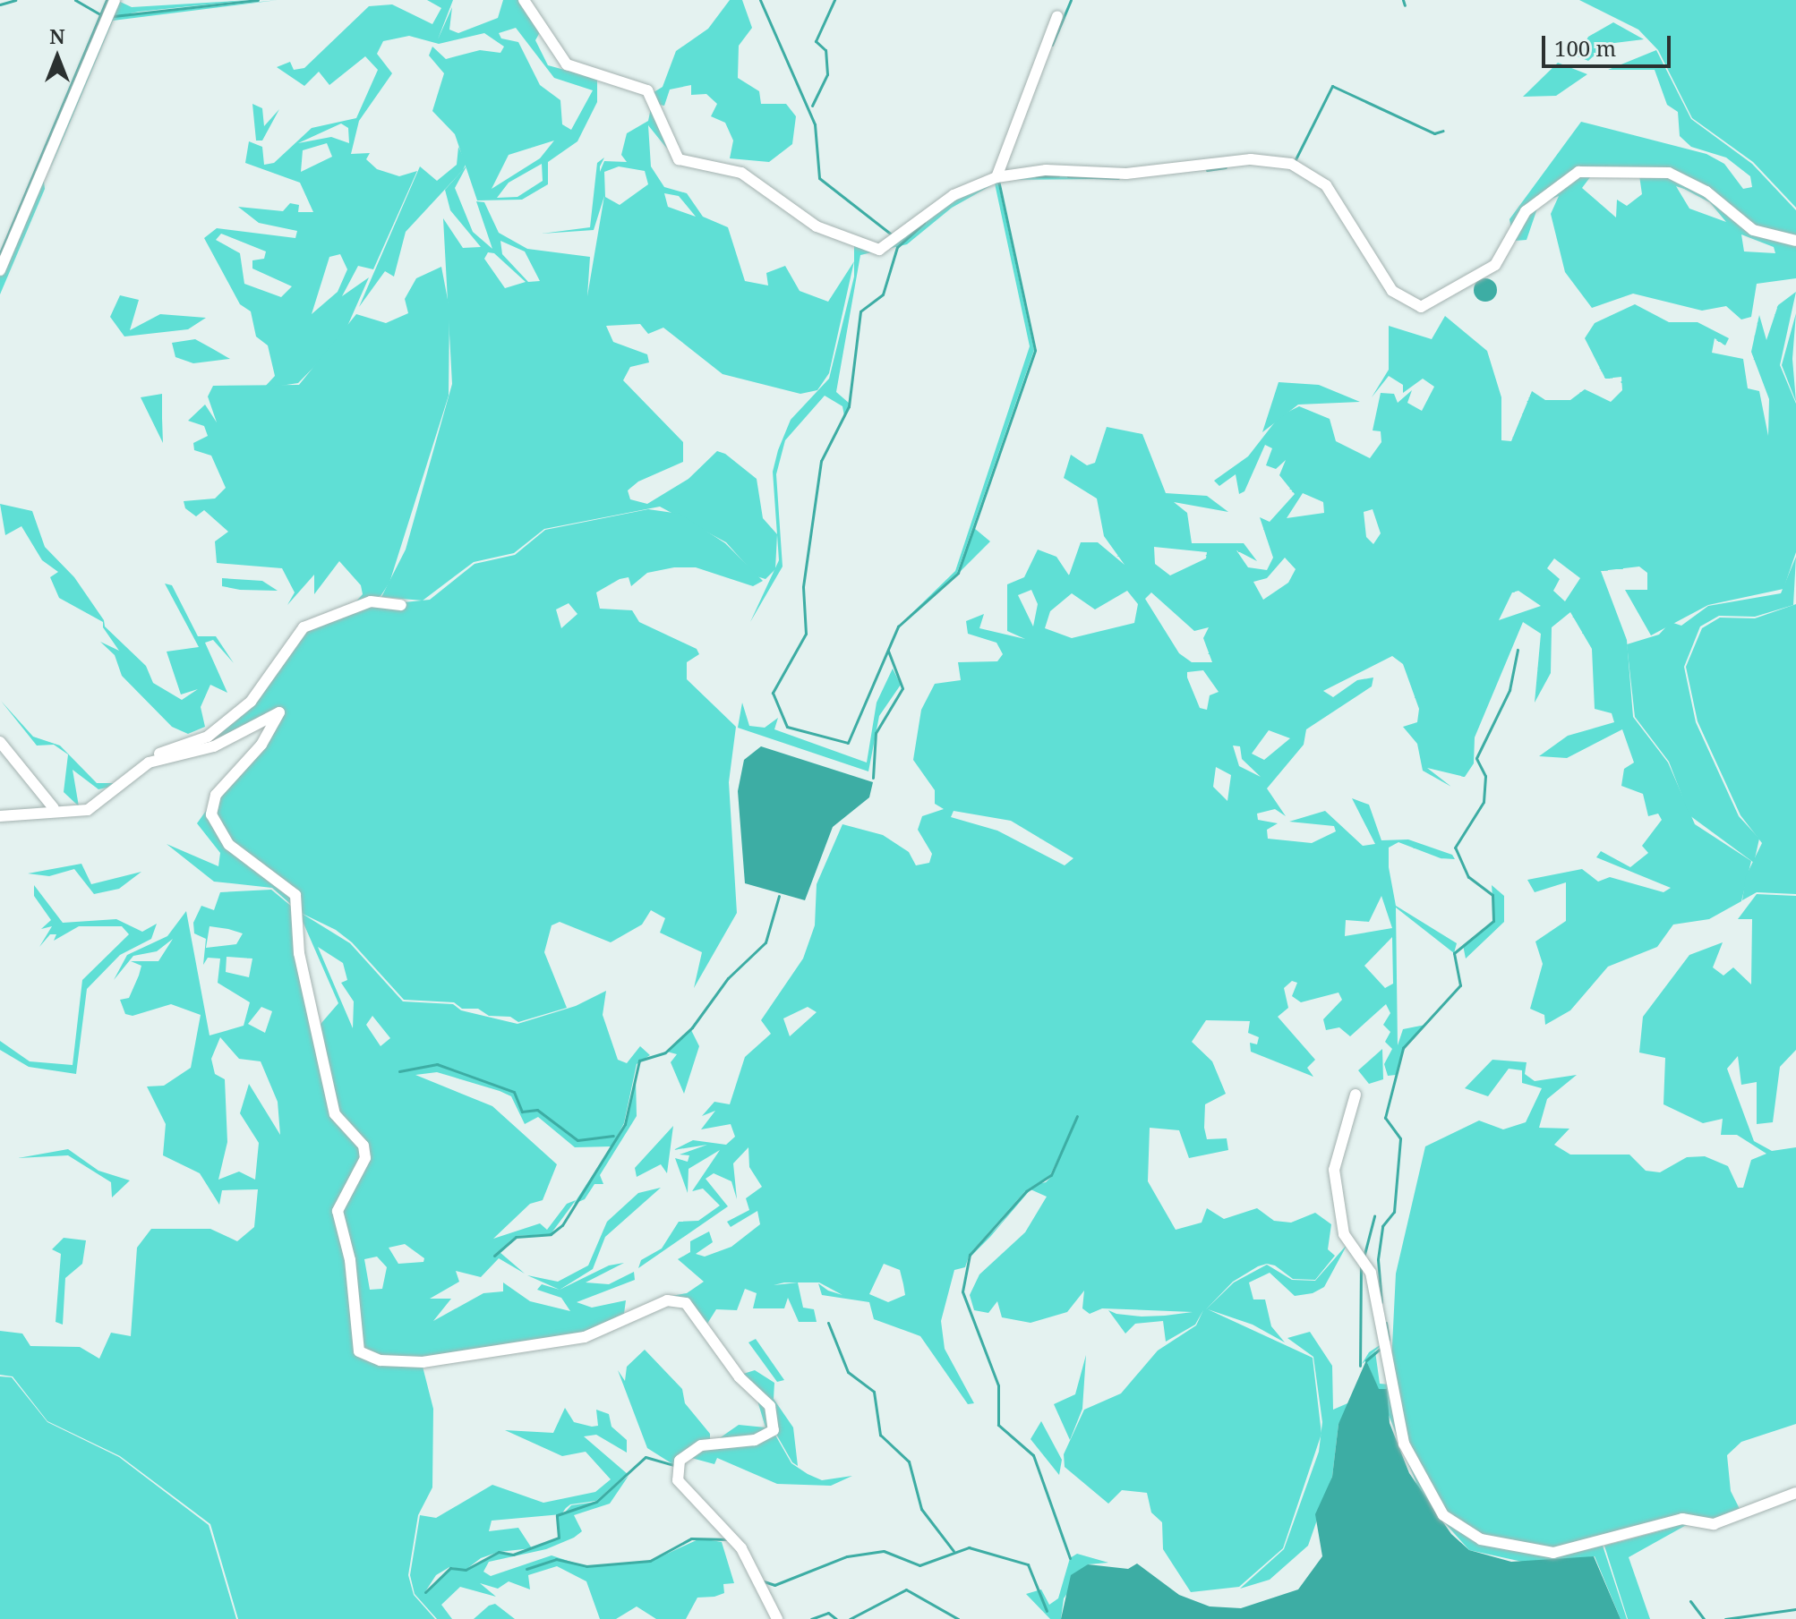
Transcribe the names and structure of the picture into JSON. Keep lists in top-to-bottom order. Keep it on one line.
{"scale_bar":"100 m","north":"top"}
